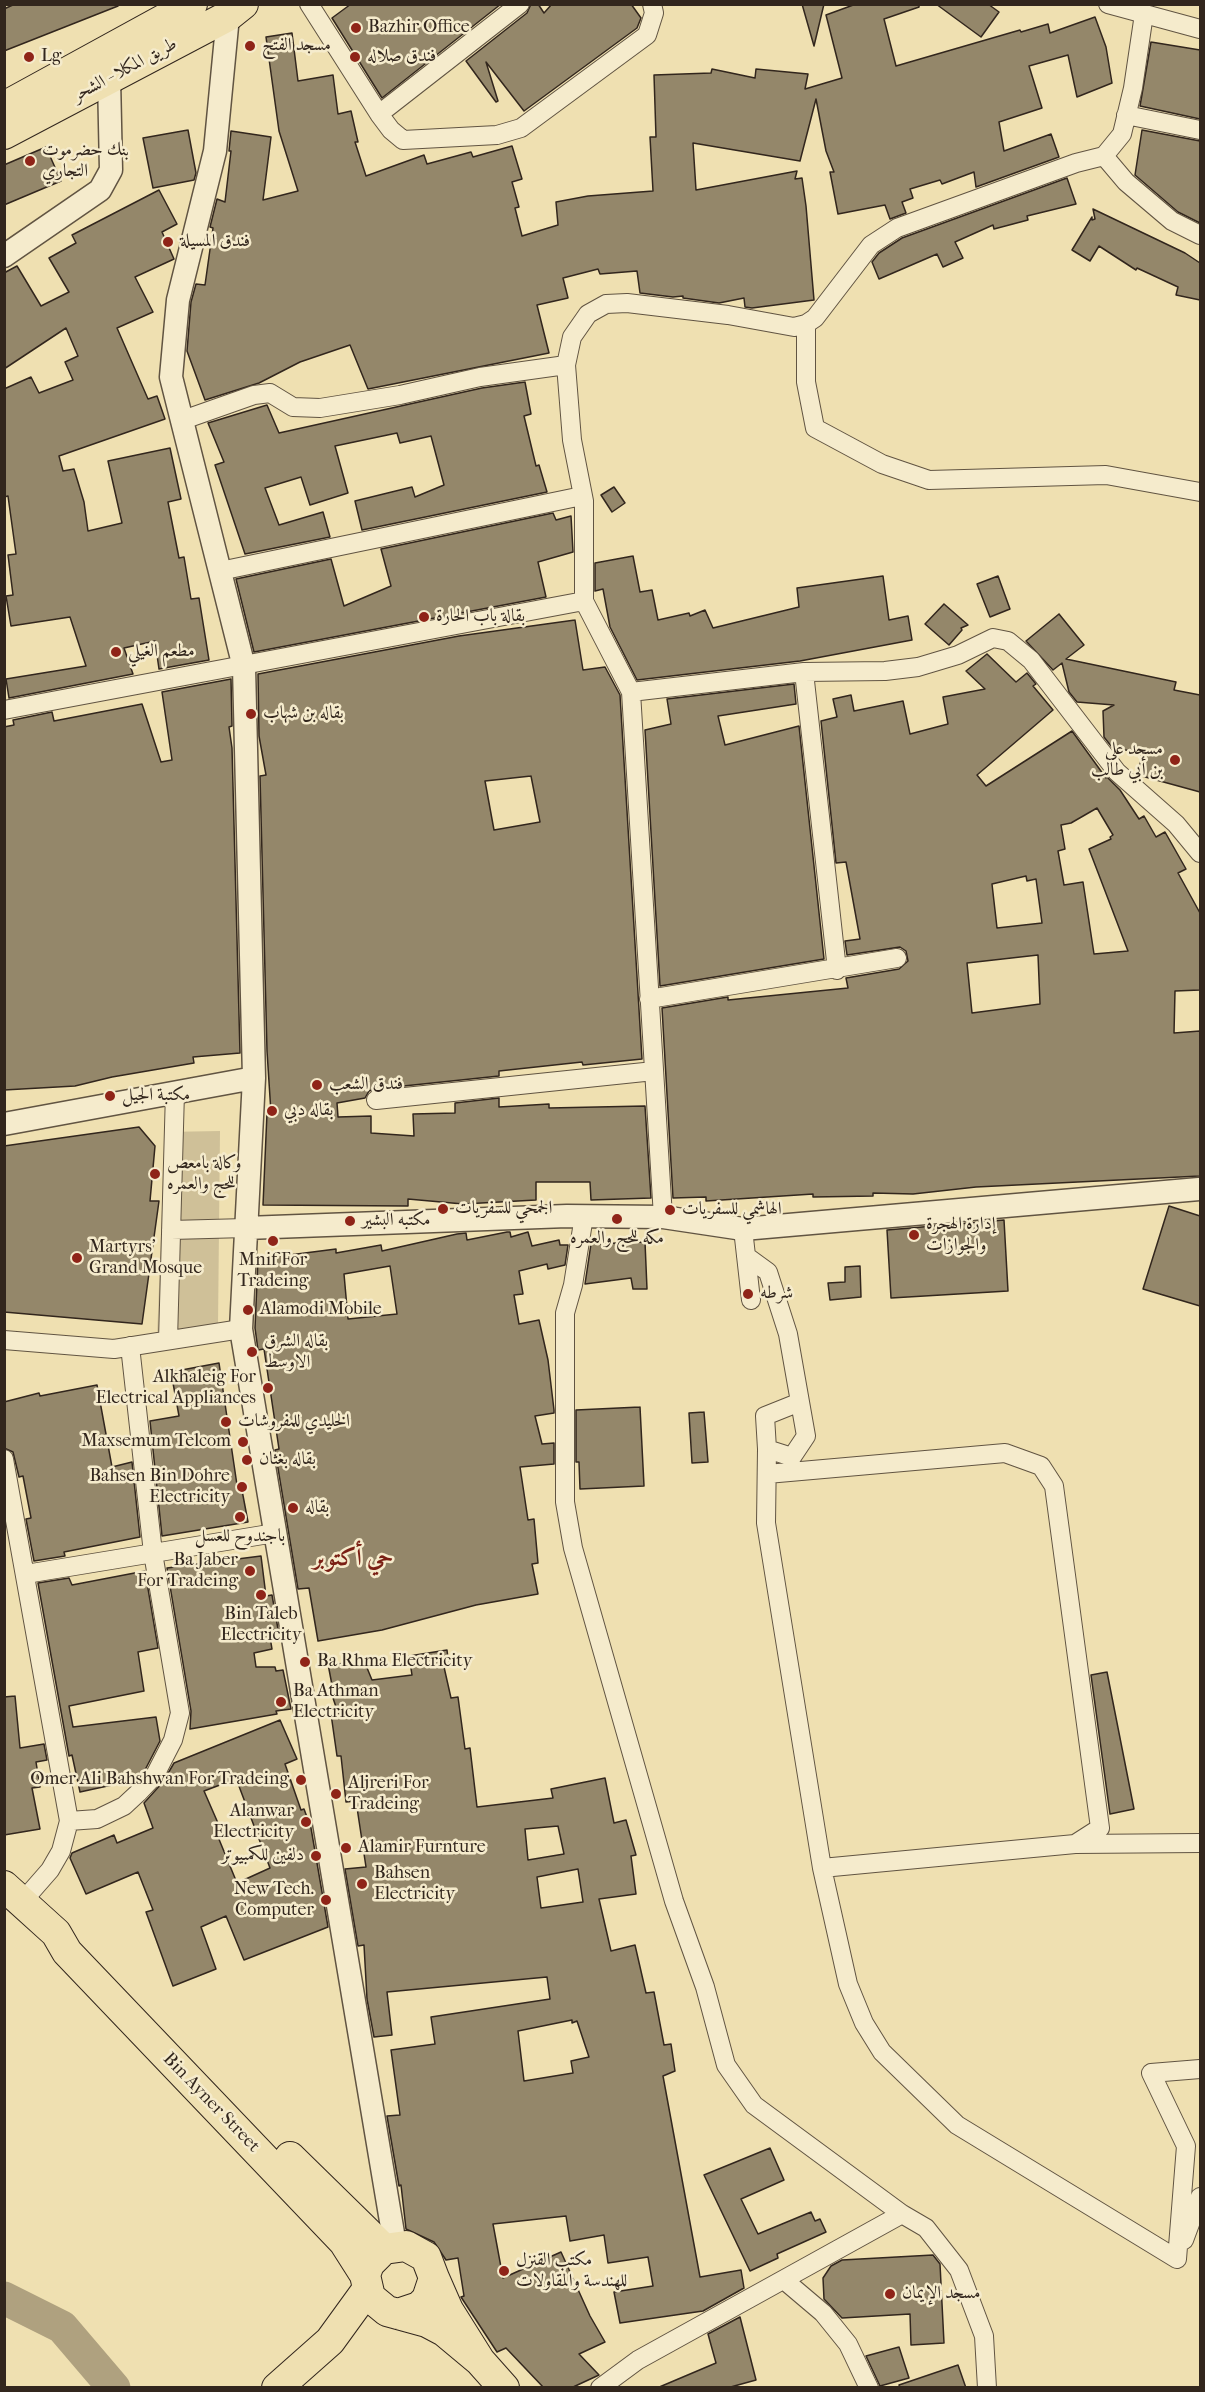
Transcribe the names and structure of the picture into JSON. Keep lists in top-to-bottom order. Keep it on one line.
{"streets":{"highway":["طريق المكلا - الشحر","Bin Ayner Street"]},"districts":["حي أكتوبر"],"places":["Bazhir Office","مسجد الفتح","Lg","فندق صلاله","بنك حضرموت التجاري","فندق المسيلة","بقالة باب الحارة","مطعم الغيلي","بقاله بن شهاب","مسجد علي بن أبي طالب","فندق الشعب","مكتبة الجيل","بقاله دبي","وكالة بامعص للحج والعمره","الجمحي للسفريات","الهاشمي للسفريات","مكه للحج والعمره","مكتبه البشير","إدارة الهجرة والجوازات","Mnif For Tradeing","Martyrs' Grand Mosque","شرطه","Alamodi Mobile","بقاله الشرق الاوسط","Alkhaleig For Electrical Appliances","الخليدي للمفروشات","Maxsemum Telcom","بقاله بغثان","Bahsen Bin Dohre Electricity","بقاله","باجندوح للعسل","Ba Jaber For Tradeing","Bin Taleb Electricity","Ba Rhma Electricity","Ba Athman Electricity","Omer Ali Bahshwan For Tradeing","Aljreri For Tradeing","Alanwar Electricity","Alamir Furnture","دلفين للكمبيوتر","Bahsen Electricity","New Tech. Computer","مكتب القنزل للهندسة والمقاولات","مسجد الإيمان"]}
